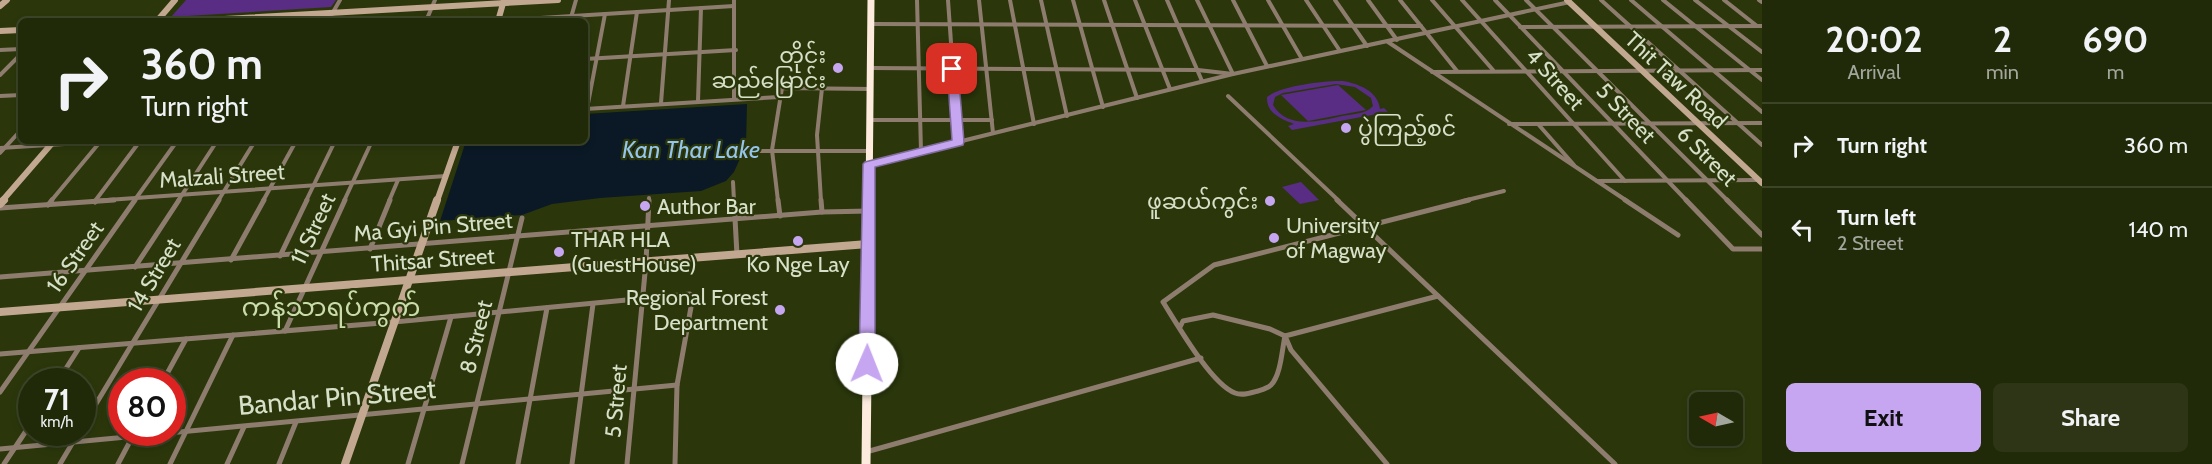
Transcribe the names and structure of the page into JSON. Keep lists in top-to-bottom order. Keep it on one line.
{"streets":{"street":["4 Street","Thit Taw Road","5 Street","6 Street","Malzali Street","Ma Gyi Pin Street","11 Street","16 Street","Thitsar Street","14 Street","8 Street","Bandar Pin Street"]},"crossings":[["5 Street","Ma Gyi Pin Street"],["5 Street","Thitsar Street"],["5 Street","Bandar Pin Street"],["Malzali Street","11 Street"],["Malzali Street","16 Street"],["Malzali Street","14 Street"],["Ma Gyi Pin Street","11 Street"],["Ma Gyi Pin Street","16 Street"],["Ma Gyi Pin Street","14 Street"],["Ma Gyi Pin Street","8 Street"],["11 Street","Thitsar Street"],["16 Street","Thitsar Street"],["Thitsar Street","14 Street"],["Thitsar Street","8 Street"],["8 Street","Bandar Pin Street"]],"districts":["ကန်သာရပ်ကွက်"],"water":["Kan Thar Lake"],"places":["တိုင်း ဆည်မြောင်း","ပွဲကြည့်စင်","ဖူဆယ်ကွင်း","Author Bar","University of Magway","Ko Nge Lay","THAR HLA (GuestHouse)","Regional Forest Department"],"north":"left","page":{"eta":["20:02","Arrival","2","min","690","m"],"turn":["360 m","Turn right"],"list":[{"name":"Turn right","value":"360 m"},{"name":"Turn left","note":"2 Street","value":"140 m"}],"speed":"71 km/h","limit":"80","buttons":["Exit","Share"]}}
